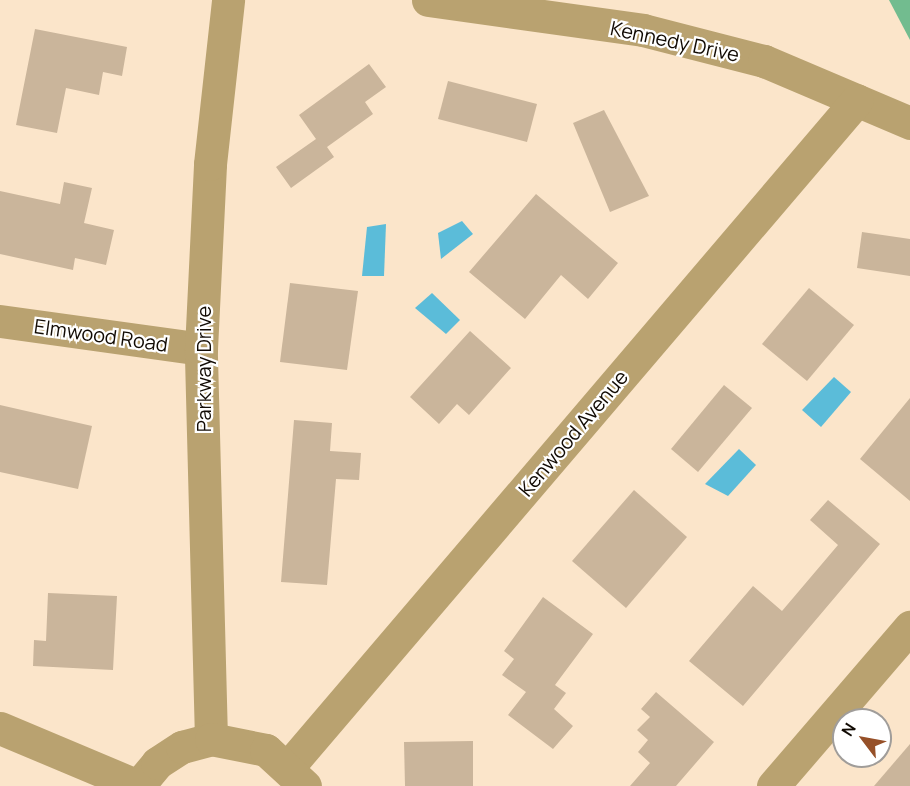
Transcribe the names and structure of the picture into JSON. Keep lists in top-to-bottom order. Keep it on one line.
{"streets":{"street":["Kennedy Drive","Elmwood Road","Parkway Drive","Kenwood Avenue"]},"crossings":[["Kennedy Drive","Kenwood Avenue"],["Elmwood Road","Parkway Drive"]],"north":"top left"}
